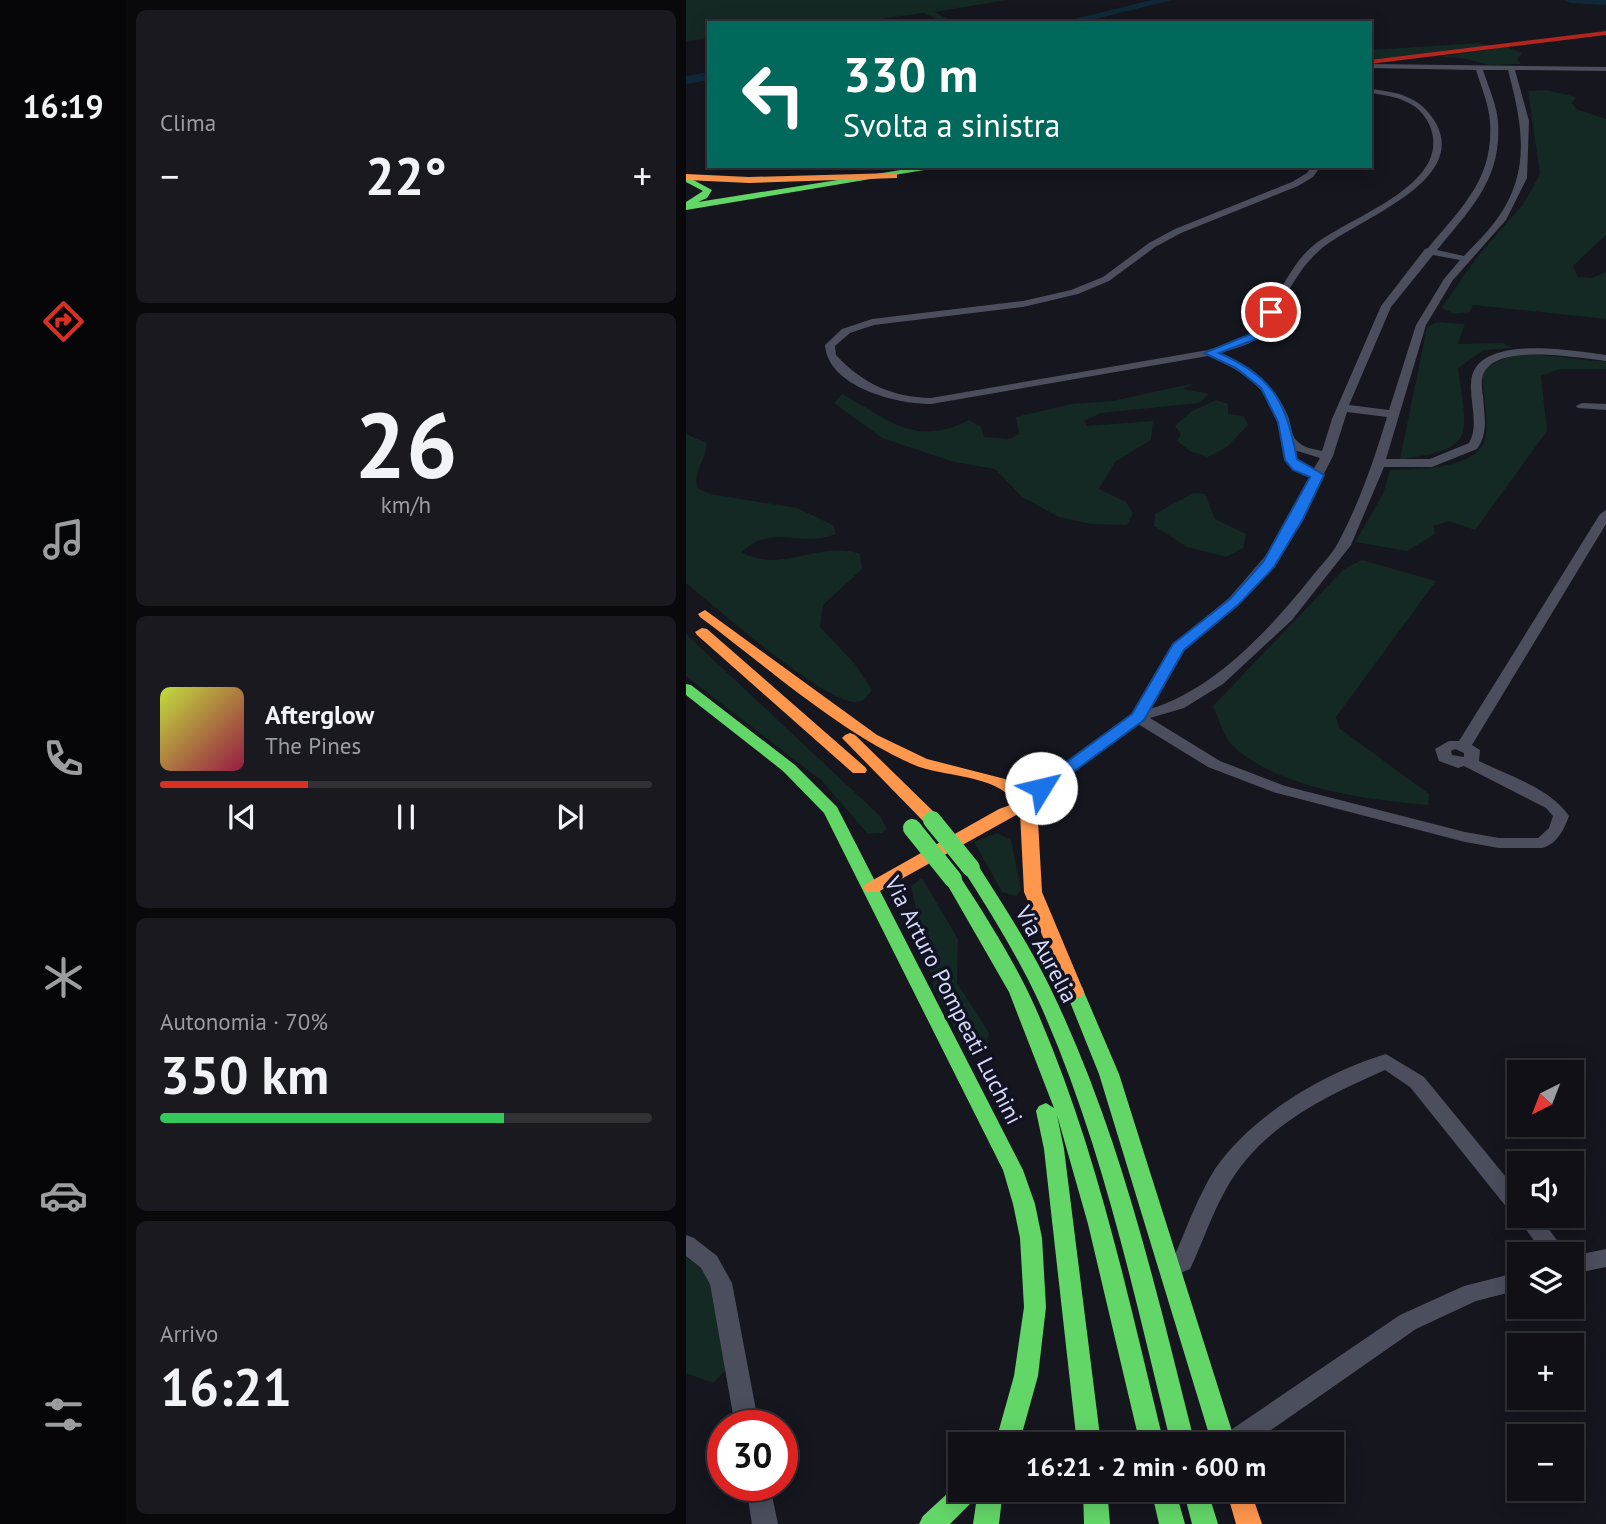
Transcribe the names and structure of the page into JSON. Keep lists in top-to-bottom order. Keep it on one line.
{"streets":{"main road":["Via Aurelia","Via Arturo Pompeati Luchini"]},"north":"bottom left","page":{"tabs":"16:19","tile":["Clima",["26","km/h"],["Autonomia · 70%","350 km"],["Arrivo","16:21"]],"turn":["330 m","Svolta a sinistra"],"heat":["−","22°","+"],"song":["Afterglow","The Pines"],"map_buttons":["+","−"],"limit":"30","trip":"16:21 · 2 min · 600 m"}}
